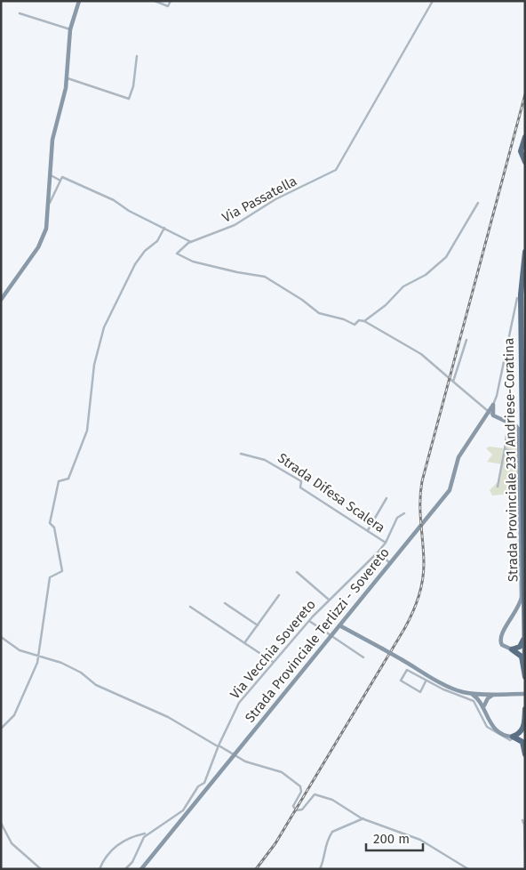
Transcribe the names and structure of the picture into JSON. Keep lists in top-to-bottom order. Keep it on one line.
{"streets":{"highway":["Strada Provinciale 231 Andriese-Coratina"],"main road":["Strada Provinciale Terlizzi - Sovereto"],"street":["Via Passatella","Strada Difesa Scalera","Via Vecchia Sovereto"]},"crossings":[["Via Passatella","Strada Provinciale Terlizzi - Sovereto"],["Strada Difesa Scalera","Via Vecchia Sovereto"]],"scale_bar":"200 m"}
